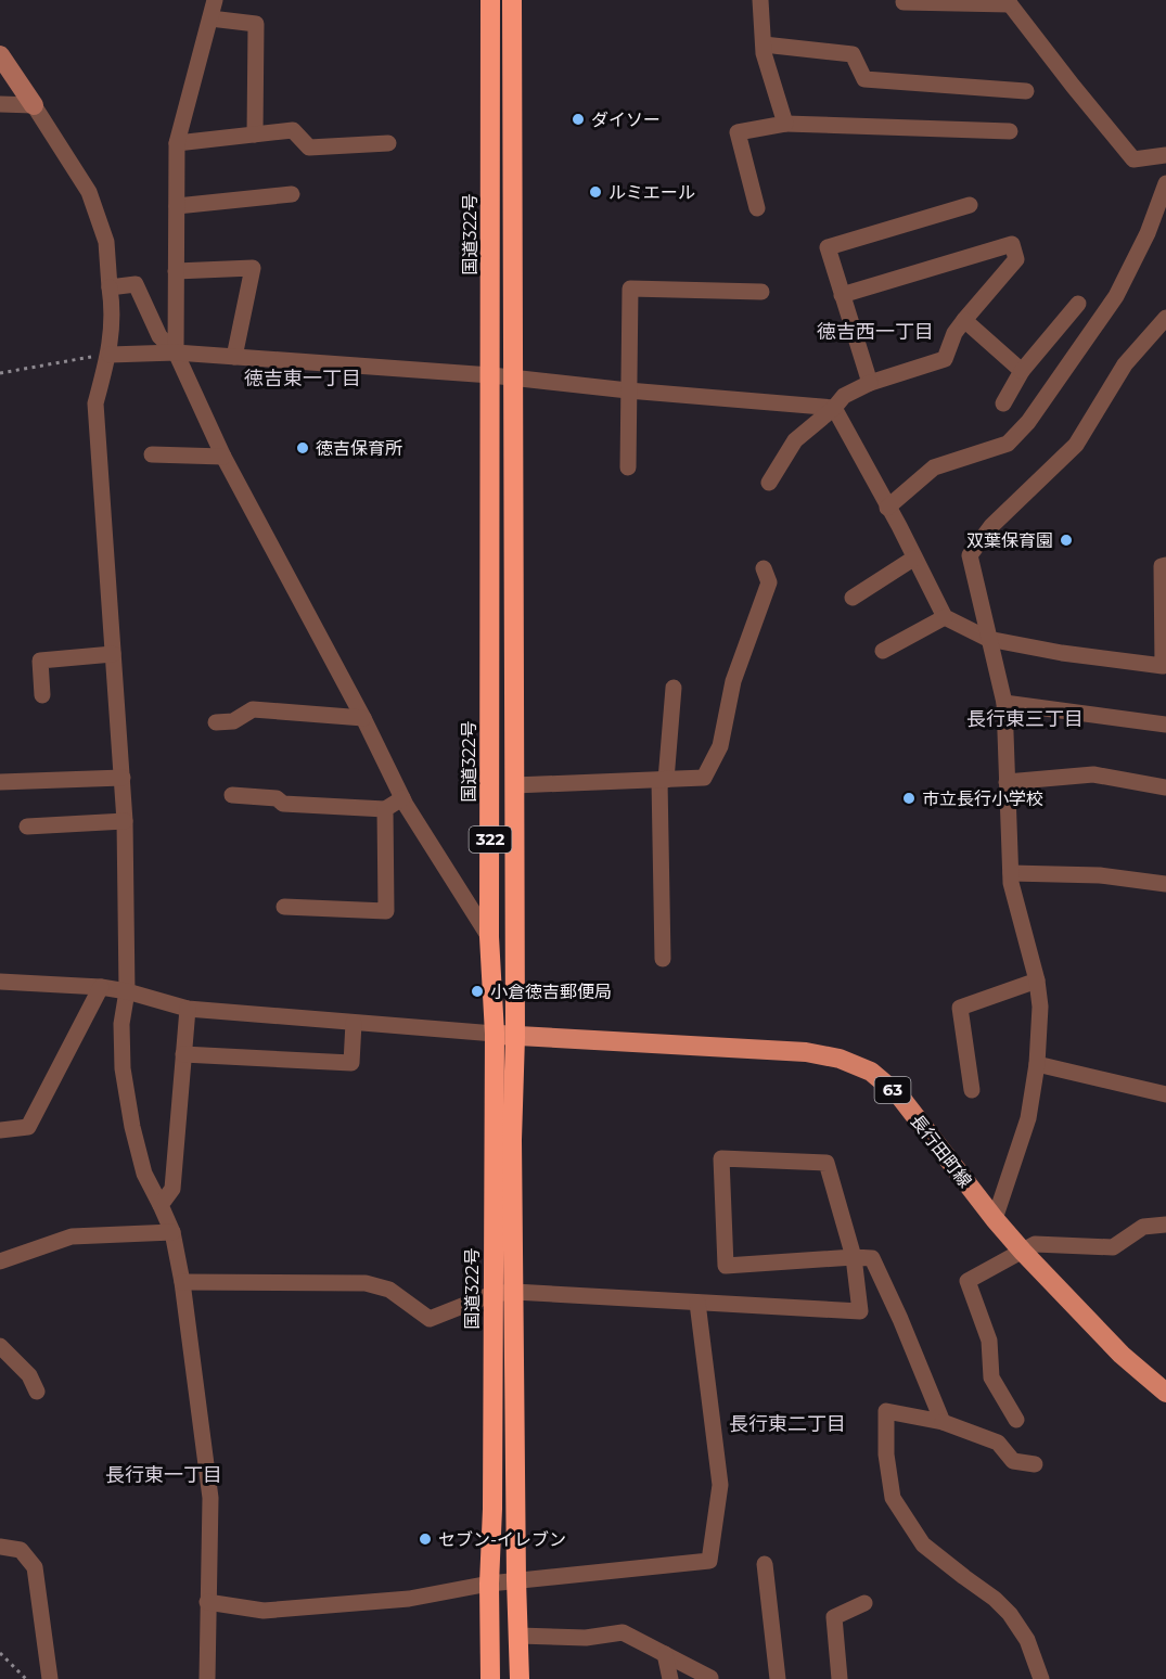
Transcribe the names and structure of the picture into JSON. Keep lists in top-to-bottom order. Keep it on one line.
{"streets":{"highway":["国道322号","322"],"main road":["63","長行田町線"]},"crossings":[["国道322号","長行田町線"],["322","長行田町線"]],"districts":["徳吉西一丁目","徳吉東一丁目","長行東三丁目","長行東二丁目","長行東一丁目"],"places":["ダイソー","ルミエール","徳吉保育所","双葉保育園","市立長行小学校","小倉徳吉郵便局","セブン-イレブン"]}
